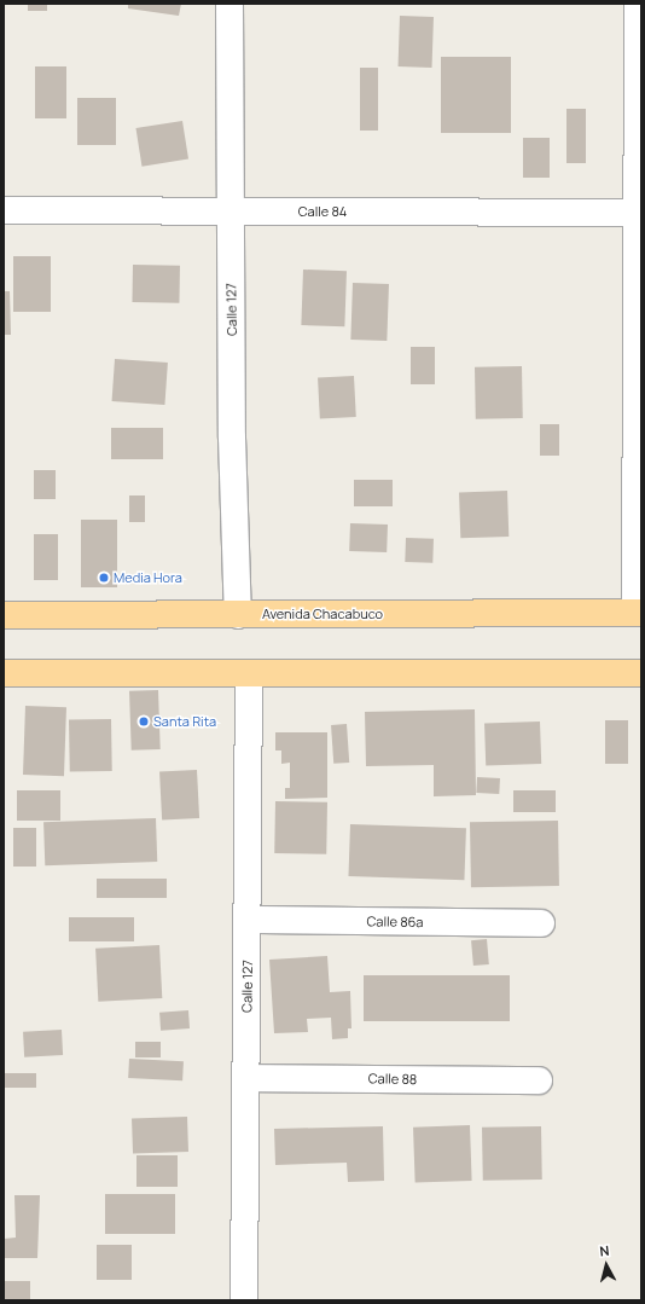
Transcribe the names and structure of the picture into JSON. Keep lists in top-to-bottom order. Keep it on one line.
{"streets":{"main road":["Avenida Chacabuco"],"street":["Calle 84","Calle 127","Calle 86a","Calle 88"]},"crossings":[["Calle 84","Calle 127"],["Calle 127","Avenida Chacabuco"],["Calle 127","Calle 86a"],["Calle 127","Calle 88"]],"places":["Media Hora","Santa Rita"],"north":"top"}
